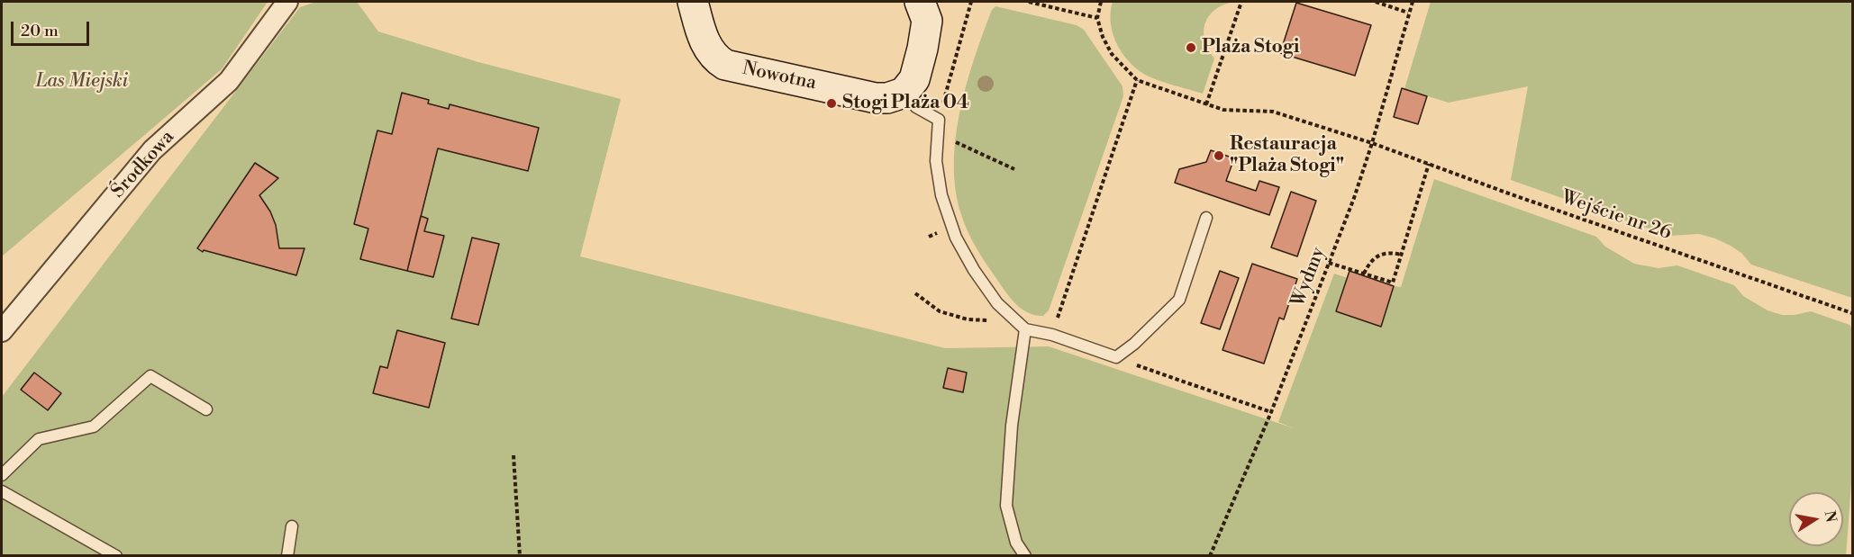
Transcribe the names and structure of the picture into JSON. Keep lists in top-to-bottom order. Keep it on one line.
{"streets":{"street":["Nowotna","Środkowa"],"path":["Wejście nr 26","Wydmy"]},"crossings":[["Wejście nr 26","Wydmy"]],"parks":["Las Miejski"],"places":["Plaża Stogi","Stogi Plaża 04","Restauracja \"Plaża Stogi\""],"scale_bar":"20 m","north":"right"}
